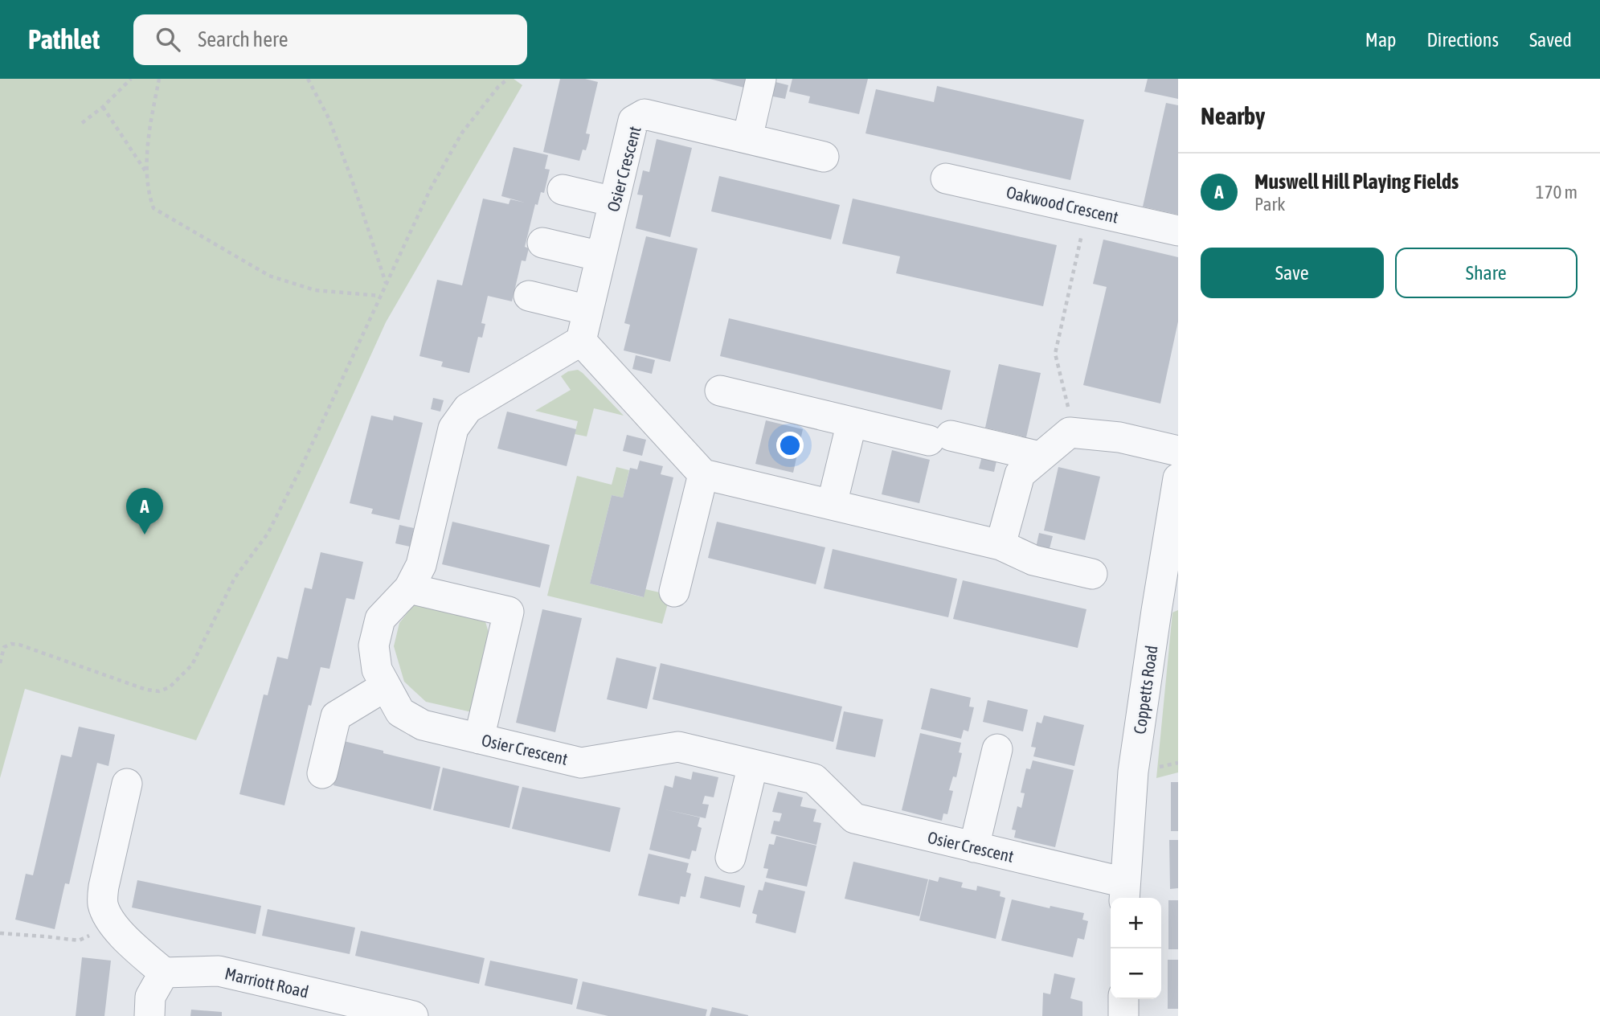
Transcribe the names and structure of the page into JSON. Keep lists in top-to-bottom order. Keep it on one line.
{"streets":{"street":["Osier Crescent","Oakwood Crescent","Coppetts Road","Marriott Road"]},"crossings":[["Osier Crescent","Coppetts Road"]],"page":{"header":"Pathlet","search":"Search here","nav":["Map","Directions","Saved"],"heading":"Nearby","list":[{"mark":"A","name":"Muswell Hill Playing Fields","note":"Park","value":"170 m"}],"buttons":["Save","Share"],"pins":"A","map_buttons":["+","−"]}}
